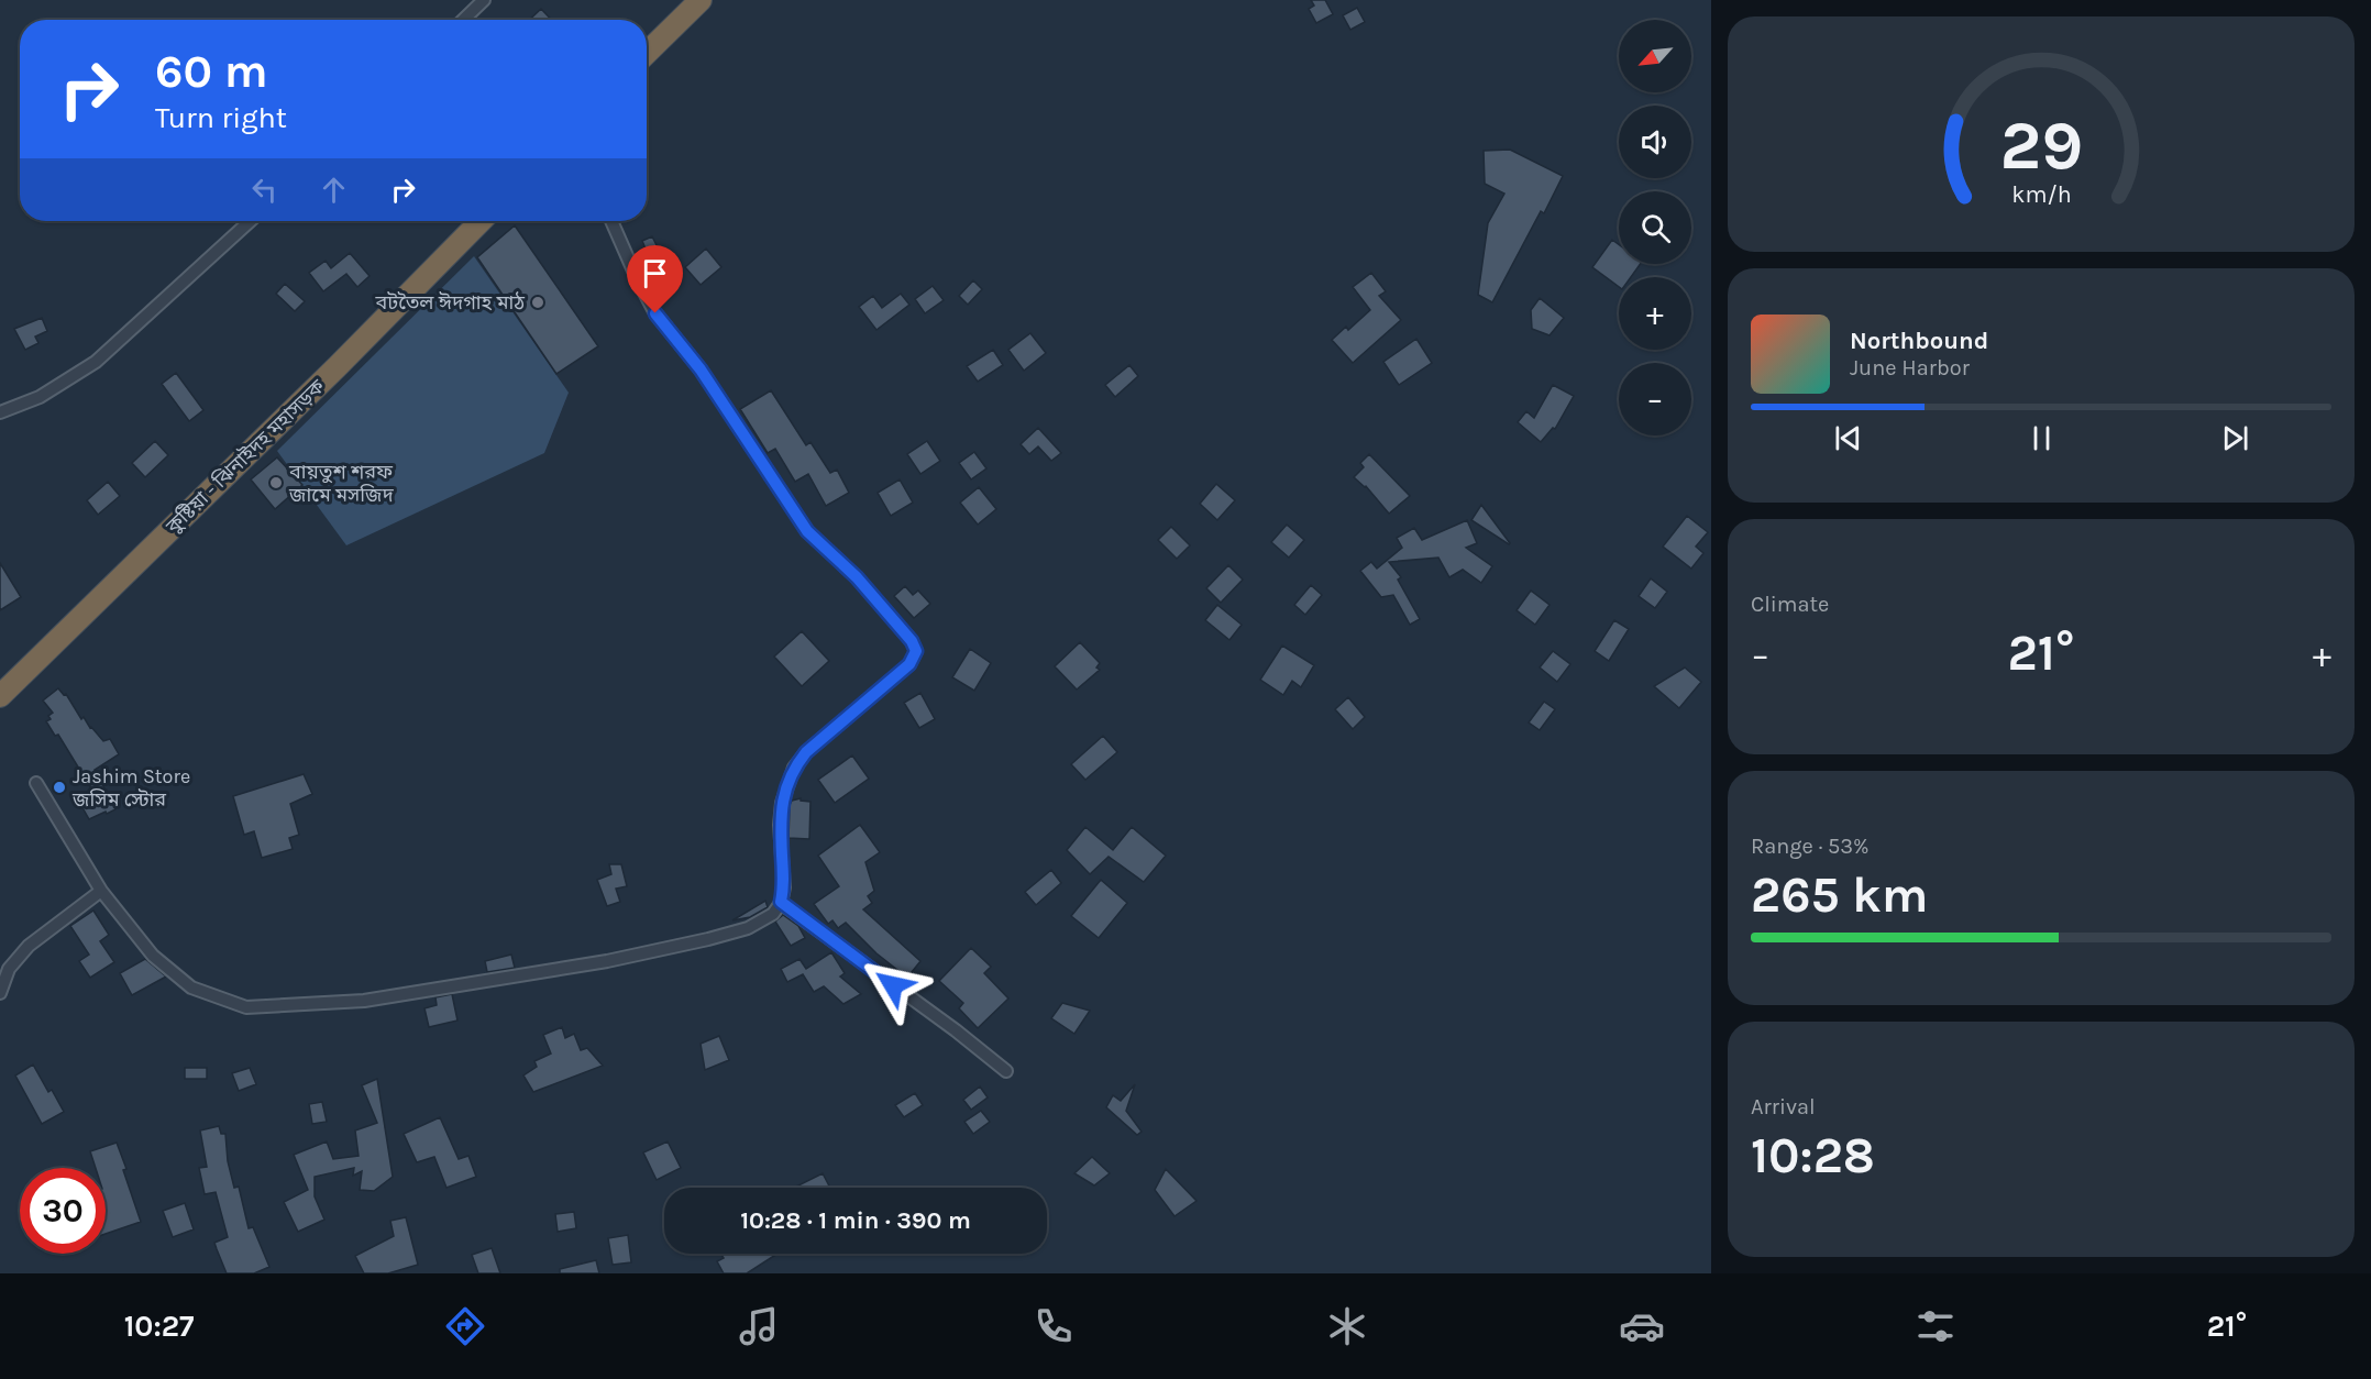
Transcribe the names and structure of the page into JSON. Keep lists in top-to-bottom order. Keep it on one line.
{"streets":{"highway":["কুষ্টিয়া - ঝিনাইদহ মহাসড়ক"]},"places":["বটতৈল ঈদগাহ মাঠ","বায়তুশ শরফ জামে মসজিদ","Jashim Store জসিম স্টোর"],"north":"bottom left","page":{"map_buttons":["+","−"],"turn":["60 m","Turn right"],"song":["Northbound","June Harbor"],"tile":["Climate",["Range · 53%","265 km"],["Arrival","10:28"]],"heat":["−","21°","+"],"limit":"30","trip":"10:28 · 1 min · 390 m","tabs":["10:27","21°"],"gauge":["29","km/h"]}}
